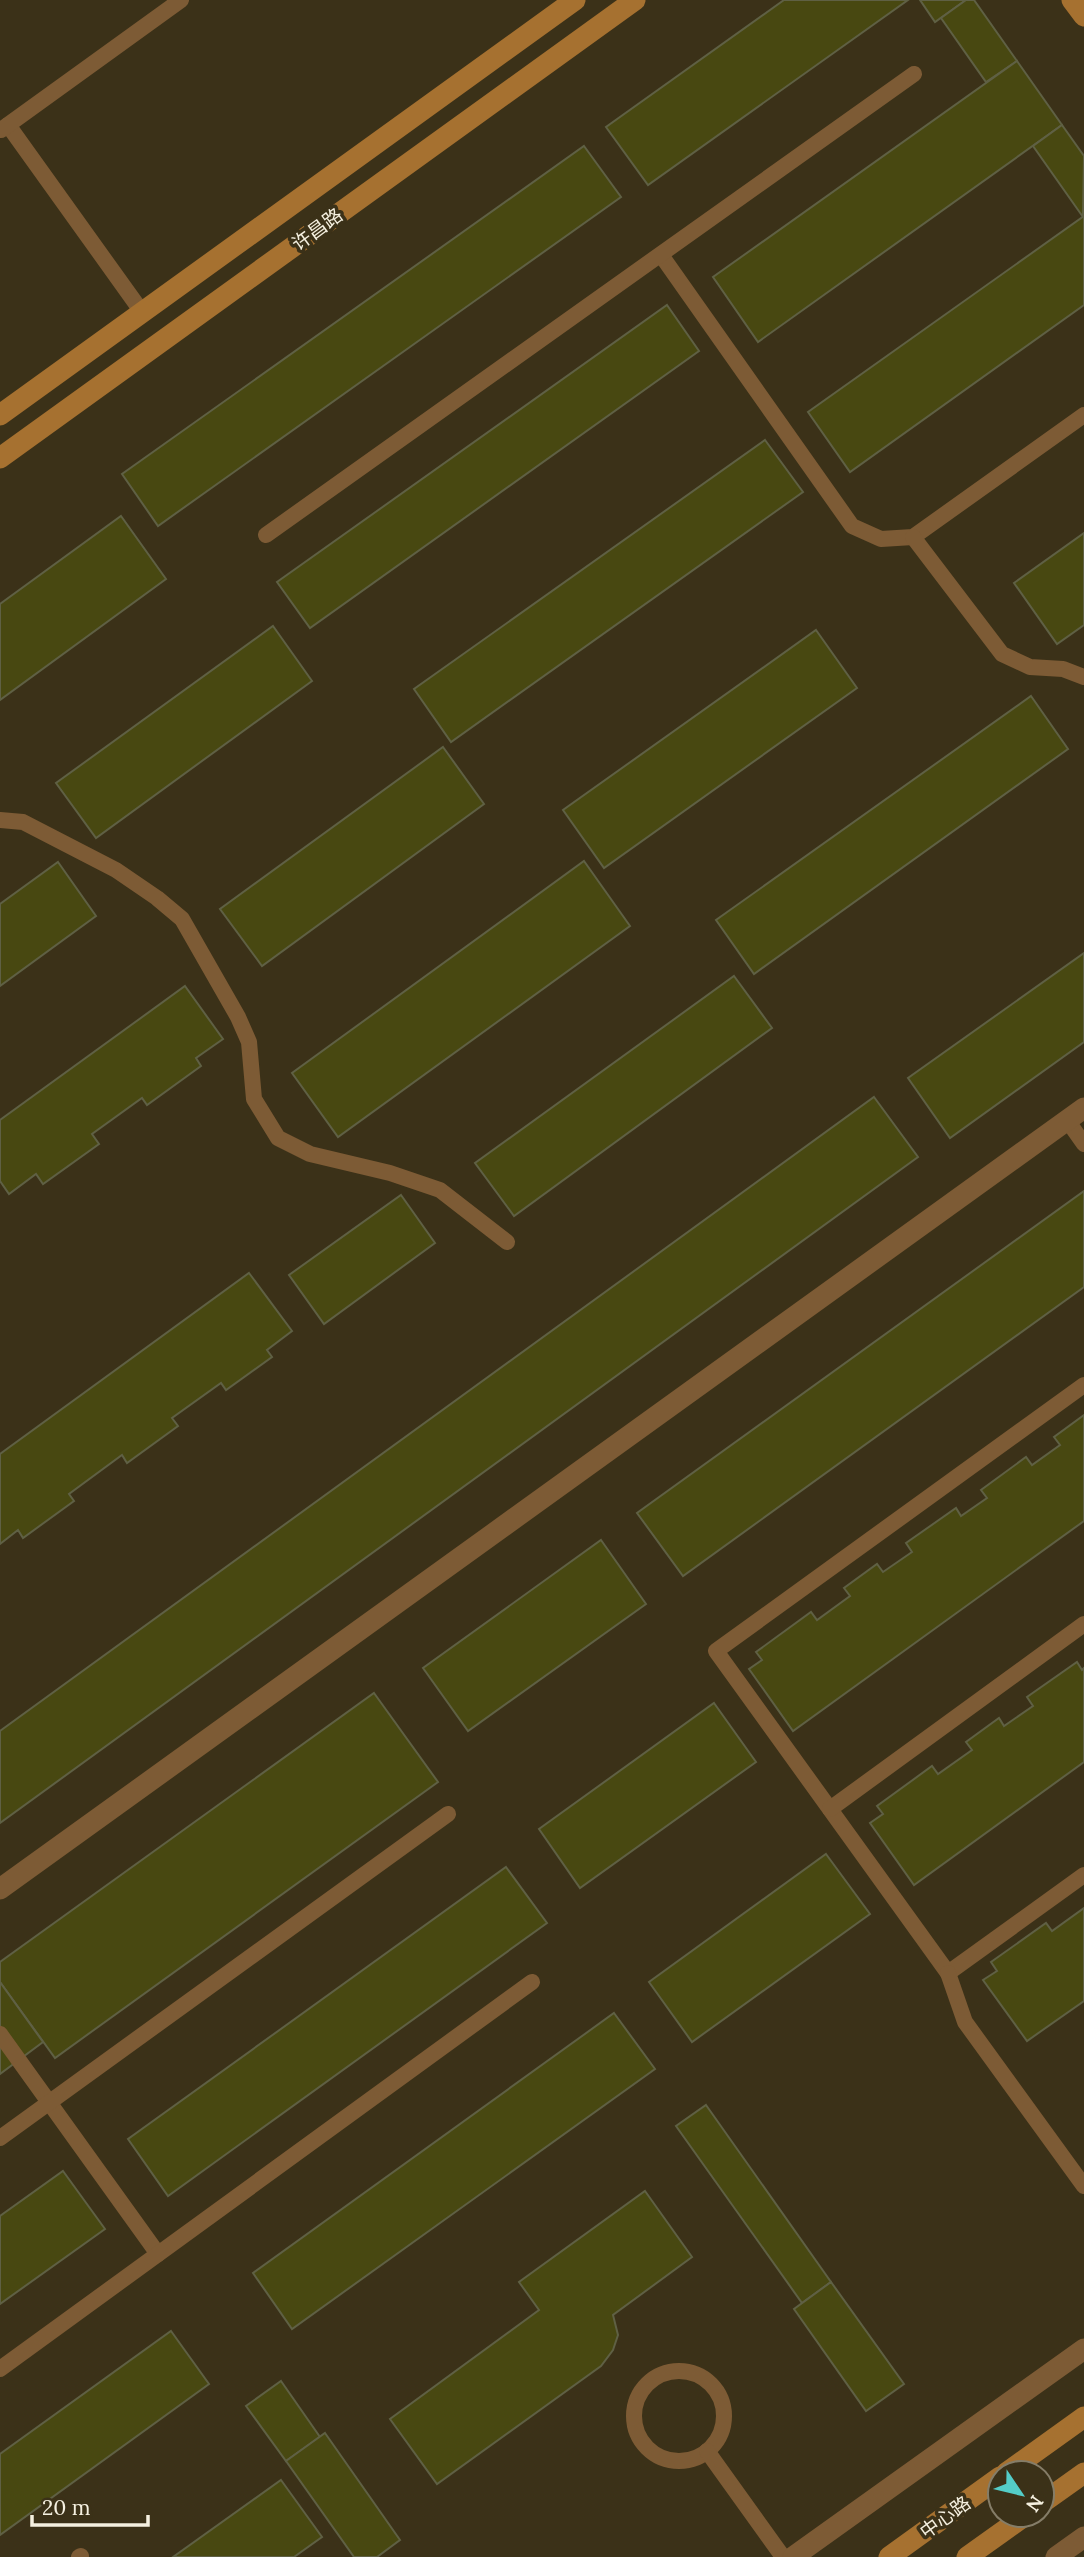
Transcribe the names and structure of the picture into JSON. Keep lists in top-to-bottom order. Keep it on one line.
{"streets":{"street":["许昌路","中心路"]},"scale_bar":"20 m","north":"bottom right"}
